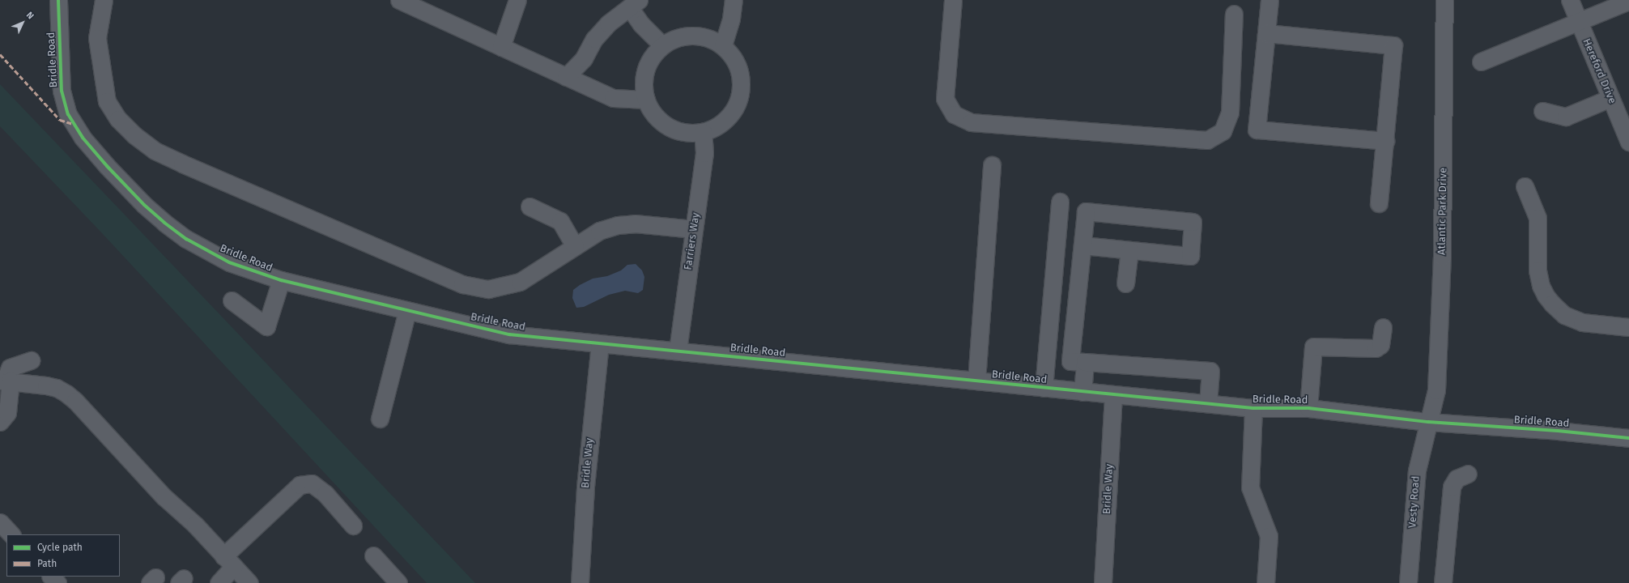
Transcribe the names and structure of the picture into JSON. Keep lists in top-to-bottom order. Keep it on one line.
{"streets":{"street":["Bridle Road","Hereford Drive","Atlantic Park Drive","Farriers Way","Bridle Way","Vesty Road"]},"crossings":[["Bridle Road","Atlantic Park Drive"],["Bridle Road","Farriers Way"],["Bridle Road","Bridle Way"],["Bridle Road","Vesty Road"],["Atlantic Park Drive","Vesty Road"]],"legend":["Cycle path","Path"],"north":"top right"}
